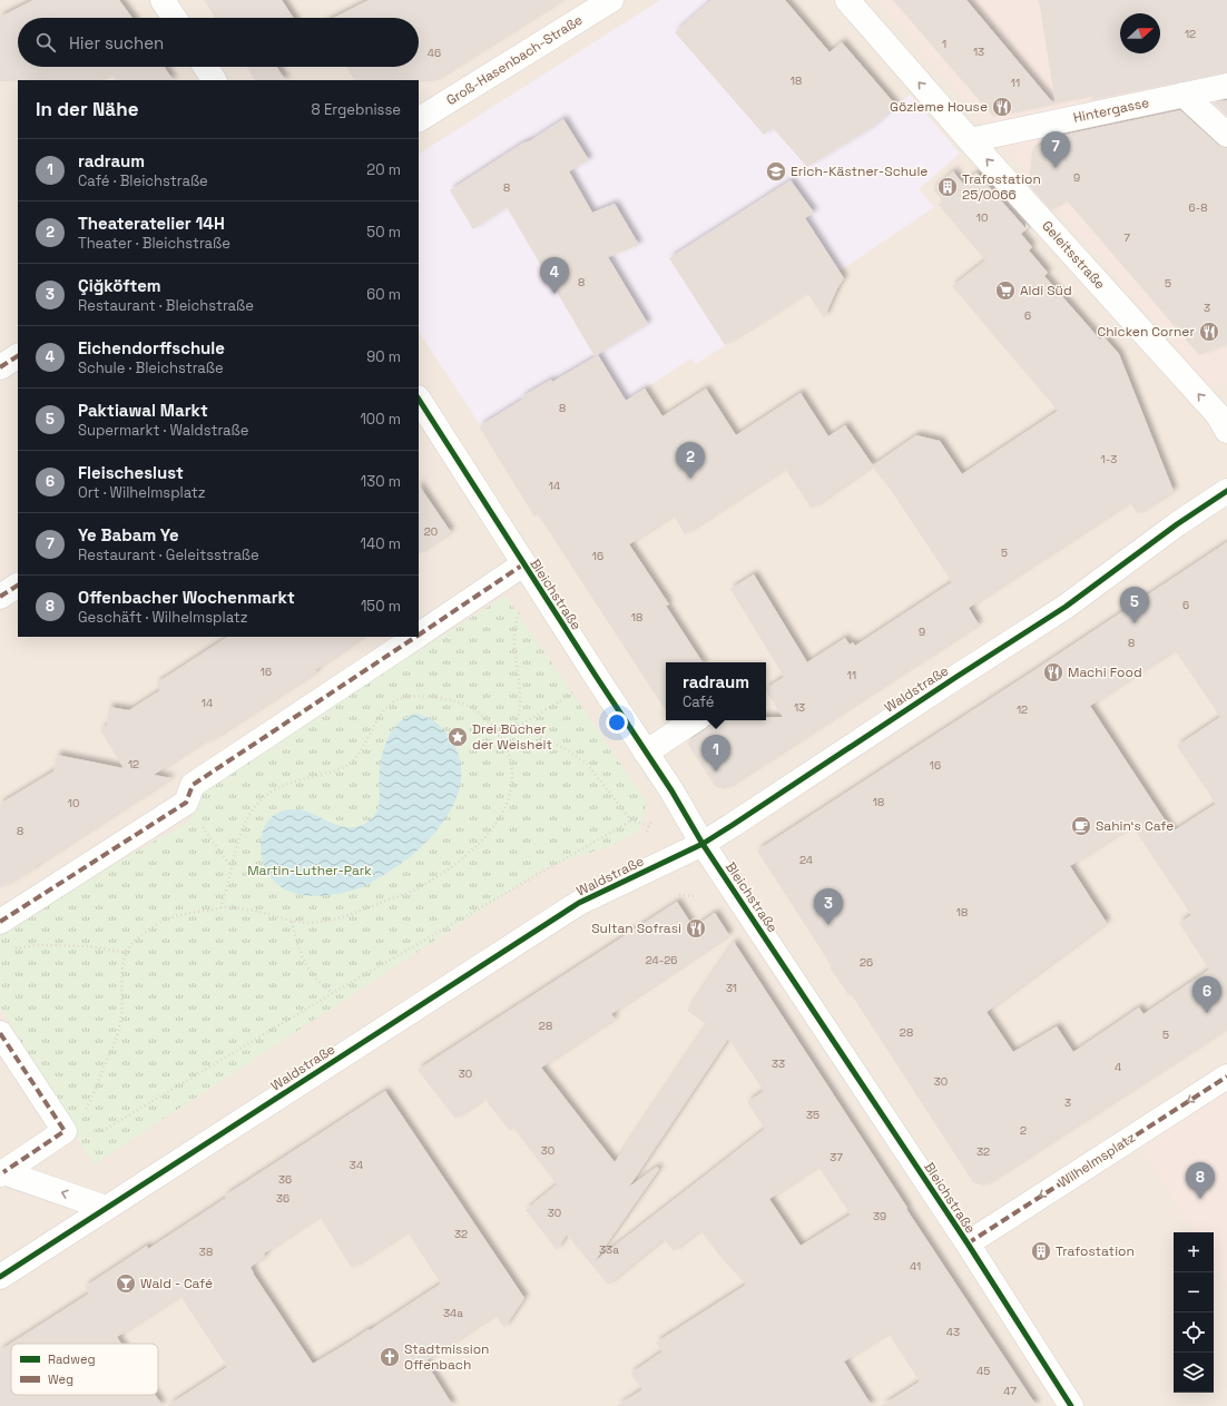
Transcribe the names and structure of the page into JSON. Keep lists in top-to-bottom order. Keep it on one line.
{"streets":{"street":["Groß-Hasenbach-Straße","Hintergasse","Geleitsstraße","Bleichstraße","Waldstraße","Wilhelmsplatz"]},"crossings":[["Hintergasse","Geleitsstraße"],["Bleichstraße","Waldstraße"],["Bleichstraße","Wilhelmsplatz"]],"one_way":["Geleitsstraße","Wilhelmsplatz"],"parks":["Martin-Luther-Park"],"places":{"restaurant":["Gözleme House","Chicken Corner","Machi Food","Sultan Sofrasi"],"school or university":["Erich-Kästner-Schule"],"building":["Trafostation 25/0066","Trafostation"],"supermarket":["Aldi Süd"],"place":["Drei Bücher der Weisheit"],"cafe":["Sahin‘s Cafe"],"bar":["Wald - Café"],"church":["Stadtmission Offenbach"]},"house_numbers":["12","1","13","46","18","11","9","8","6-8","10","7","8","5","3","6","8","1-3","14","20","5","16","6","18","9","8","16","11","14","13","12","12","16","18","10","8","24","18","24-26","26","31","28","28","5","33","4","30","30","3","35","2","30","32","37","34","36","36","30","39","32","33a","38","41","34a","43","45","47"],"legend":["Radweg","Weg"],"north":"right","page":{"search":"Hier suchen","heading":["In der Nähe","8 Ergebnisse"],"pins":["7","4","2","5","1","3","6","8"],"list":[{"mark":"1","name":"radraum","note":"Café · Bleichstraße","value":"20 m"},{"mark":"2","name":"Theateratelier 14H","note":"Theater · Bleichstraße","value":"50 m"},{"mark":"3","name":"Çiğköftem","note":"Restaurant · Bleichstraße","value":"60 m"},{"mark":"4","name":"Eichendorffschule","note":"Schule · Bleichstraße","value":"90 m"},{"mark":"5","name":"Paktiawal Markt","note":"Supermarkt · Waldstraße","value":"100 m"},{"mark":"6","name":"Fleischeslust","note":"Ort · Wilhelmsplatz","value":"130 m"},{"mark":"7","name":"Ye Babam Ye","note":"Restaurant · Geleitsstraße","value":"140 m"},{"mark":"8","name":"Offenbacher Wochenmarkt","note":"Geschäft · Wilhelmsplatz","value":"150 m"}],"popup":["radraum","Café"],"map_buttons":["+","−"]}}
